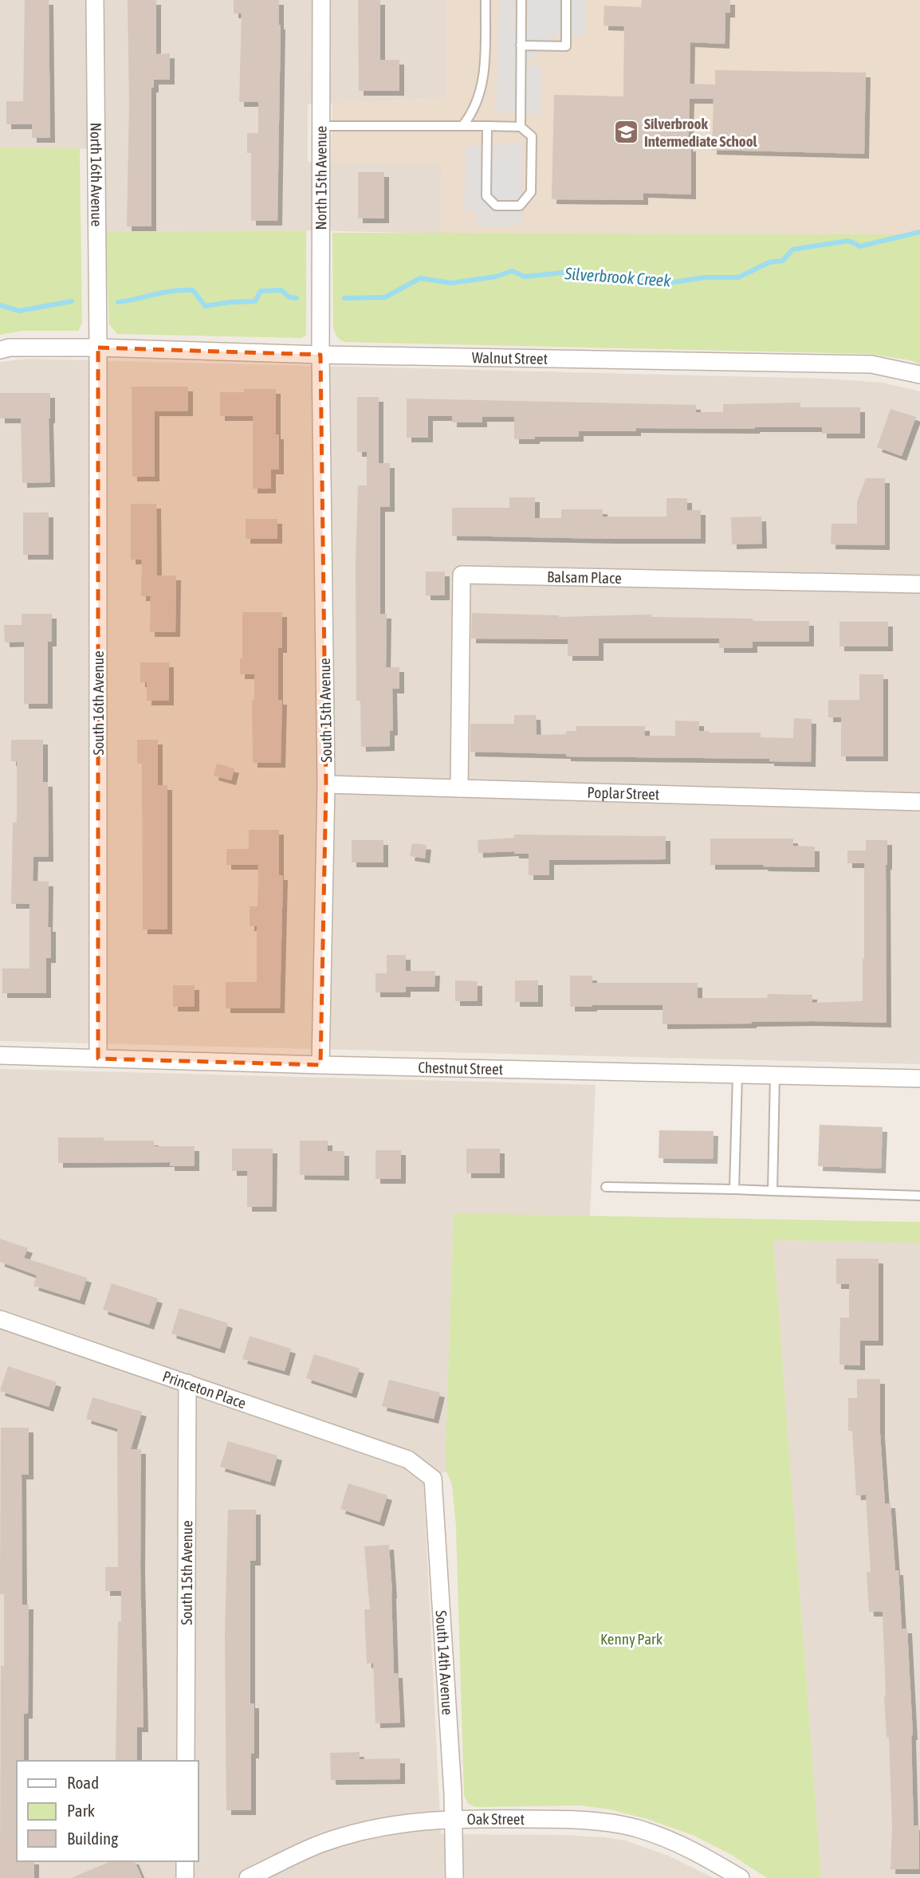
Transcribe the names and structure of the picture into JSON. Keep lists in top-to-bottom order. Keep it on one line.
{"streets":{"street":["North 16th Avenue","North 15th Avenue","Walnut Street","Balsam Place","South 16th Avenue","South 15th Avenue","Poplar Street","Chestnut Street","Princeton Place","South 14th Avenue","Oak Street"]},"crossings":[["North 16th Avenue","Walnut Street"],["North 16th Avenue","South 16th Avenue"],["North 15th Avenue","Walnut Street"],["North 15th Avenue","South 15th Avenue"],["Walnut Street","South 16th Avenue"],["Walnut Street","South 15th Avenue"],["Balsam Place","Poplar Street"],["South 16th Avenue","Chestnut Street"],["South 15th Avenue","Poplar Street"],["South 15th Avenue","Chestnut Street"],["South 15th Avenue","Princeton Place"],["Princeton Place","South 14th Avenue"],["South 14th Avenue","Oak Street"]],"water":["Silverbrook Creek"],"parks":["Kenny Park"],"places":{"school or university":["Silverbrook Intermediate School"]},"legend":["Road","Park","Building"]}
